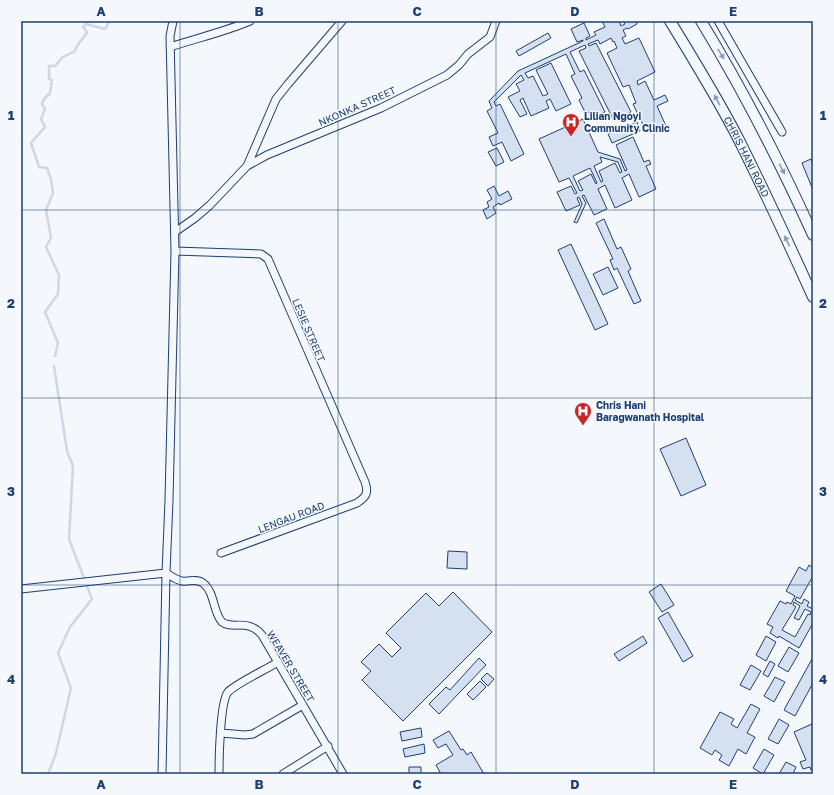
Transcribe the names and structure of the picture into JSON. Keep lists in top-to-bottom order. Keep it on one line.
{"streets":{"main road":["CHRIS HANI ROAD"],"street":["NKONKA STREET","LESIE STREET","LENGAU ROAD","WEAVER STREET"]},"crossings":[["LESIE STREET","LENGAU ROAD"]],"places":{"hospital":["Lilian Ngoyi Community Clinic","Chris Hani Baragwanath Hospital"]},"grid":{"columns":["A","B","C","D","E"],"rows":["1","2","3","4"]}}
